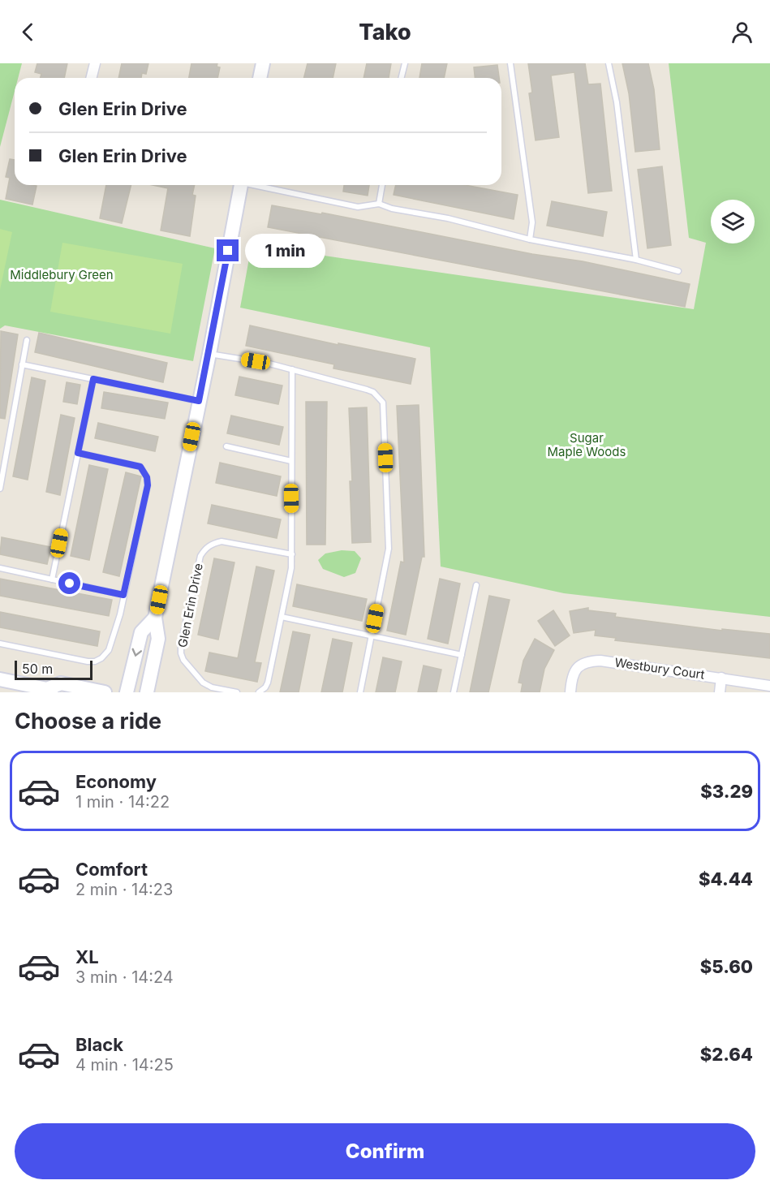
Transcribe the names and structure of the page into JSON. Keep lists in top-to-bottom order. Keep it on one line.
{"streets":{"street":["Glen Erin Drive","Westbury Court"]},"parks":["Middlebury Green","Sugar Maple Woods"],"scale_bar":"50 m","page":{"header":"Tako","banner":["Glen Erin Drive","Glen Erin Drive"],"bubble":"1 min","scale":"50 m","heading":"Choose a ride","list":[{"name":"Economy","note":"1 min · 14:22","value":"$3.29"},{"name":"Comfort","note":"2 min · 14:23","value":"$4.44"},{"name":"XL","note":"3 min · 14:24","value":"$5.60"},{"name":"Black","note":"4 min · 14:25","value":"$2.64"}],"buttons":"Confirm"}}
